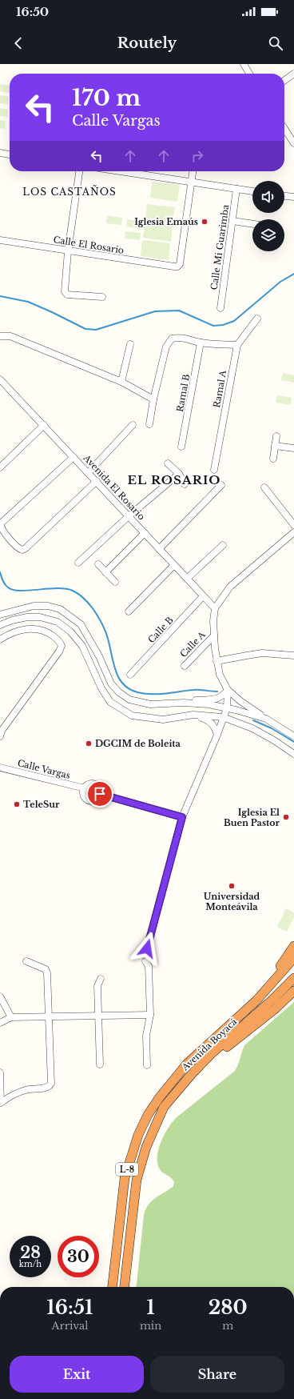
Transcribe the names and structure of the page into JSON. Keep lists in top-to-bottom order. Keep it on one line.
{"streets":{"highway":["Avenida Boyacá","L-8"],"street":["Calle El Rosario","Calle Mi Guarimba","Ramal A","Ramal B","Avenida El Rosario","Calle B","Calle A","Calle Vargas"]},"crossings":[["Avenida El Rosario","Calle B"]],"districts":["LOS CASTAÑOS","EL ROSARIO"],"places":["Iglesia Emaús","DGCIM de Boleita","TeleSur","Iglesia El Buen Pastor","Universidad Monteávila"],"page":{"status":"16:50","header":"Routely","turn":["170 m","Calle Vargas"],"speed":"28 km/h","limit":"30","eta":["16:51","Arrival","1","min","280","m"],"buttons":["Exit","Share"]}}
